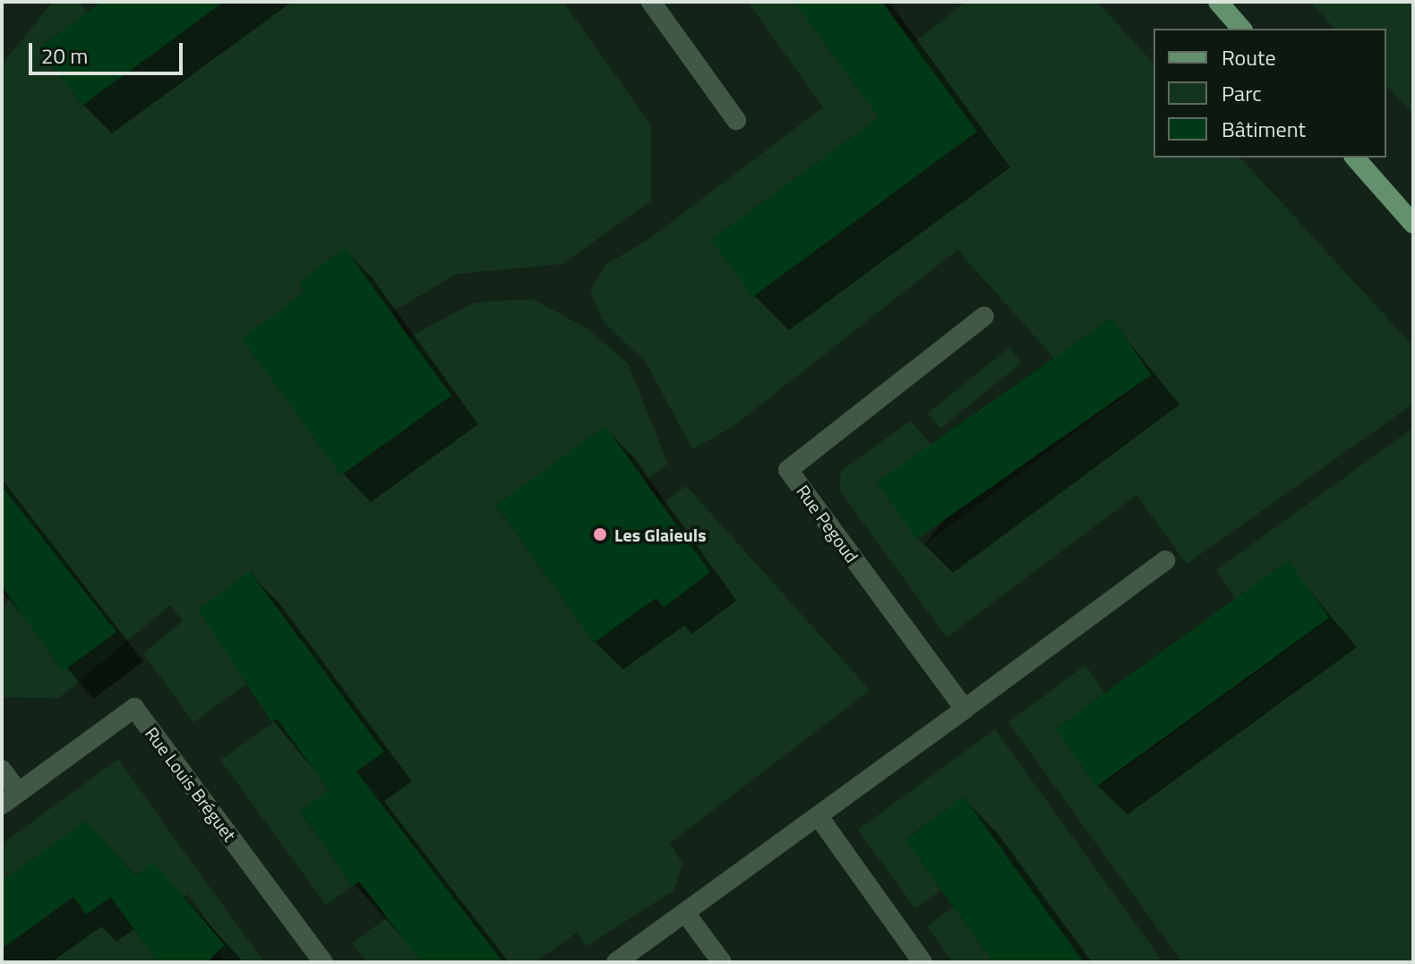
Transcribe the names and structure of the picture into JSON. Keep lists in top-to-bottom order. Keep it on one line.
{"streets":{"street":["Rue Pegoud","Rue Louis Bréguet"]},"places":["Les Glaieuls"],"legend":["Route","Parc","Bâtiment"],"scale_bar":"20 m"}
